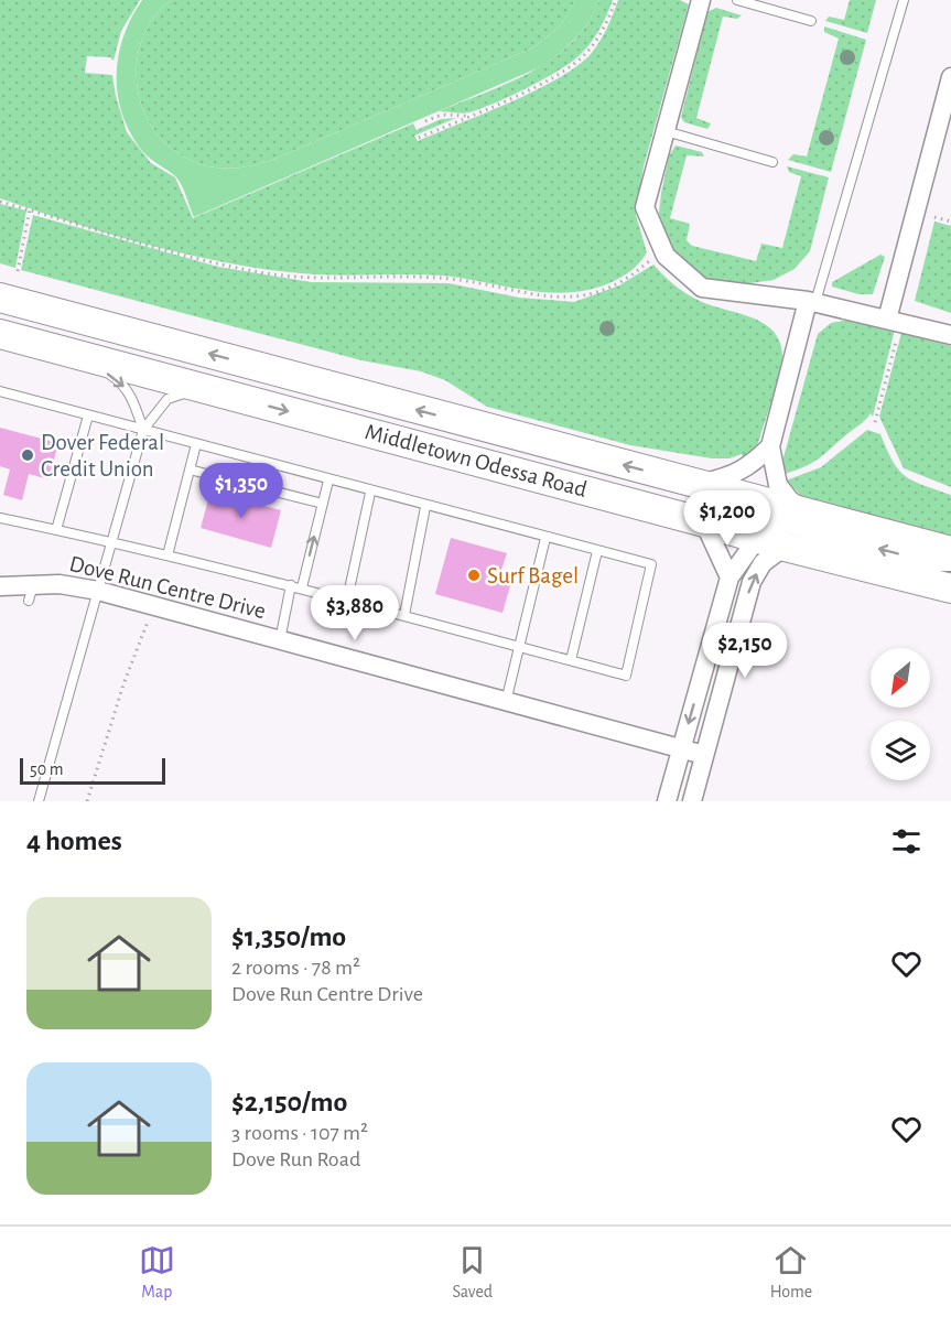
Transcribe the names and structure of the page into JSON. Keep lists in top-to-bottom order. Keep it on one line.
{"streets":{"main road":["Middletown Odessa Road"],"street":["Dove Run Centre Drive"]},"places":["Dover Federal Credit Union","Surf Bagel"],"scale_bar":"50 m","north":"bottom left","page":{"price":["$1,350","$1,200","$3,880","$2,150"],"scale":"50 m","heading":"4 homes","list":[{"name":"$1,350/mo","note":"2 rooms · 78 m² · Dove Run Centre Drive"},{"name":"$2,150/mo","note":"3 rooms · 107 m² · Dove Run Road"}],"tabs":["Map","Saved","Home"]}}
